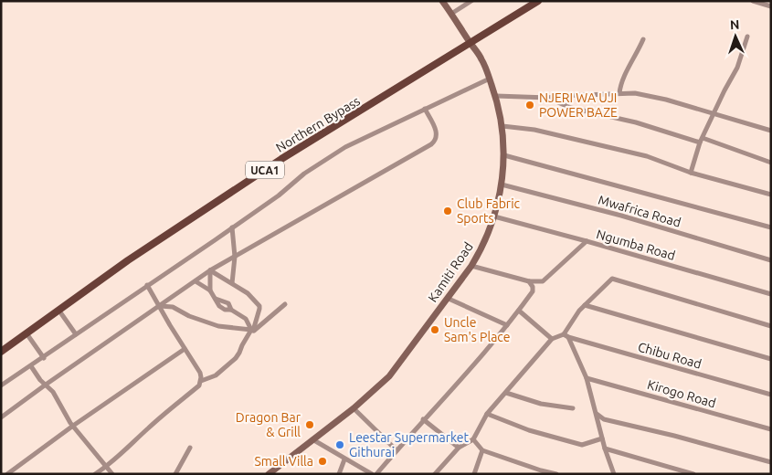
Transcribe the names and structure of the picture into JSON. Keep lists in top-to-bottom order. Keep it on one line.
{"streets":{"main road":["Northern Bypass","UCA1","Kamiti Road"],"street":["Mwafrica Road","Ngumba Road","Chibu Road","Kirogo Road"]},"crossings":[["Mwafrica Road","Kamiti Road"],["Ngumba Road","Kamiti Road"]],"places":["NJERI WA UJI POWER BAZE","Club Fabric Sports","Uncle Sam's Place","Dragon Bar & Grill","Leestar Supermarket Githurai","Small Villa"],"north":"top"}
